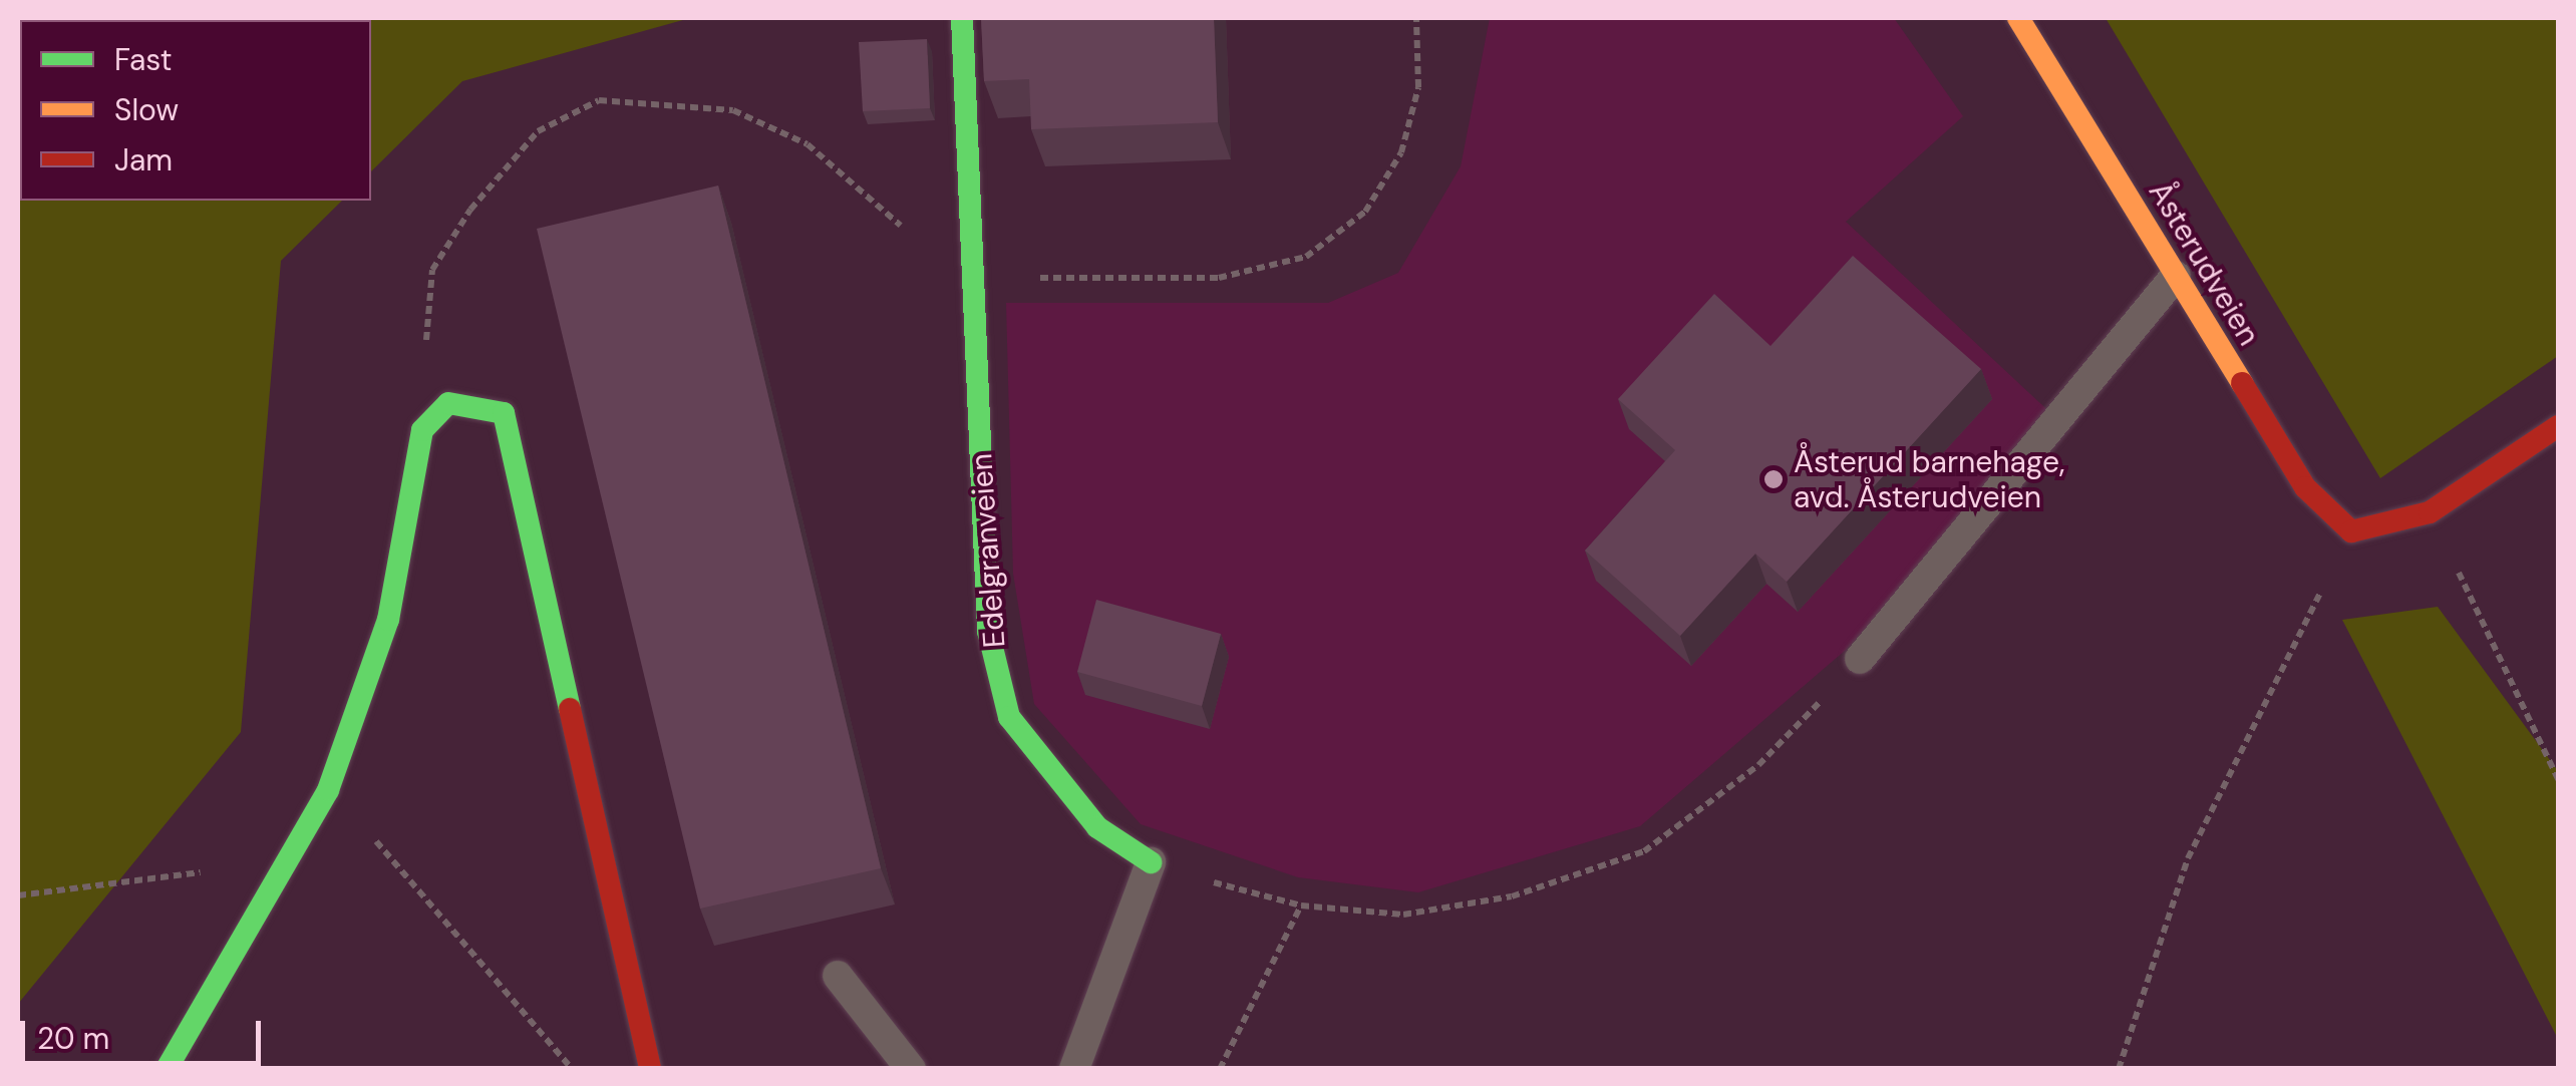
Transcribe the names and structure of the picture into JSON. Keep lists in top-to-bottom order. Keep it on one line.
{"streets":{"street":["Åsterudveien","Edelgranveien"]},"places":["Åsterud barnehage, avd. Åsterudveien"],"legend":["Fast","Slow","Jam"],"scale_bar":"20 m"}
